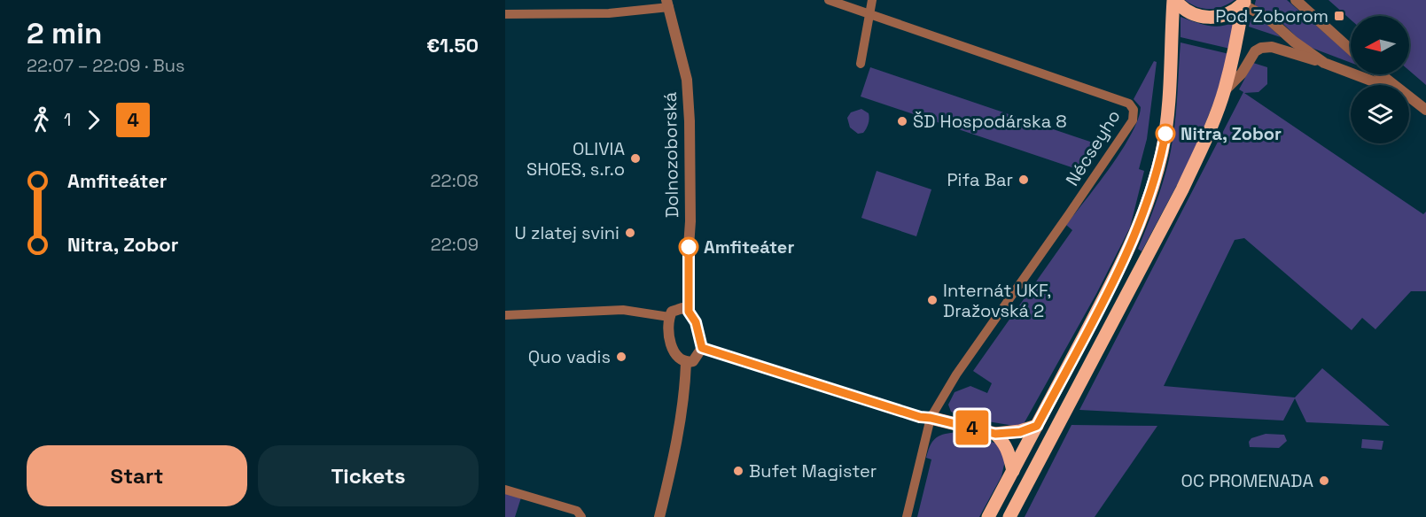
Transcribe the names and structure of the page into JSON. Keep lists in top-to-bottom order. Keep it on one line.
{"streets":{"street":["Nécseyho","Dolnozoborská"]},"places":{"transit":["Pod Zoborom"],"other":["ŠD Hospodárska 8","Nitra, Zobor","OLIVIA SHOES, s.r.o","Pifa Bar","U zlatej svini","Amfiteáter","Internát UKF, Dražovská 2","Quo vadis","Bufet Magister","OC PROMENADA"]},"lines":["bus line 4"],"north":"left","page":{"heading":["2 min","22:07 – 22:09 · Bus","€1.50"],"on_map":"4","legs":["1","4"],"list":[{"name":"Amfiteáter","value":"22:08"},{"name":"Nitra, Zobor","value":"22:09"}],"buttons":["Start","Tickets"]}}
